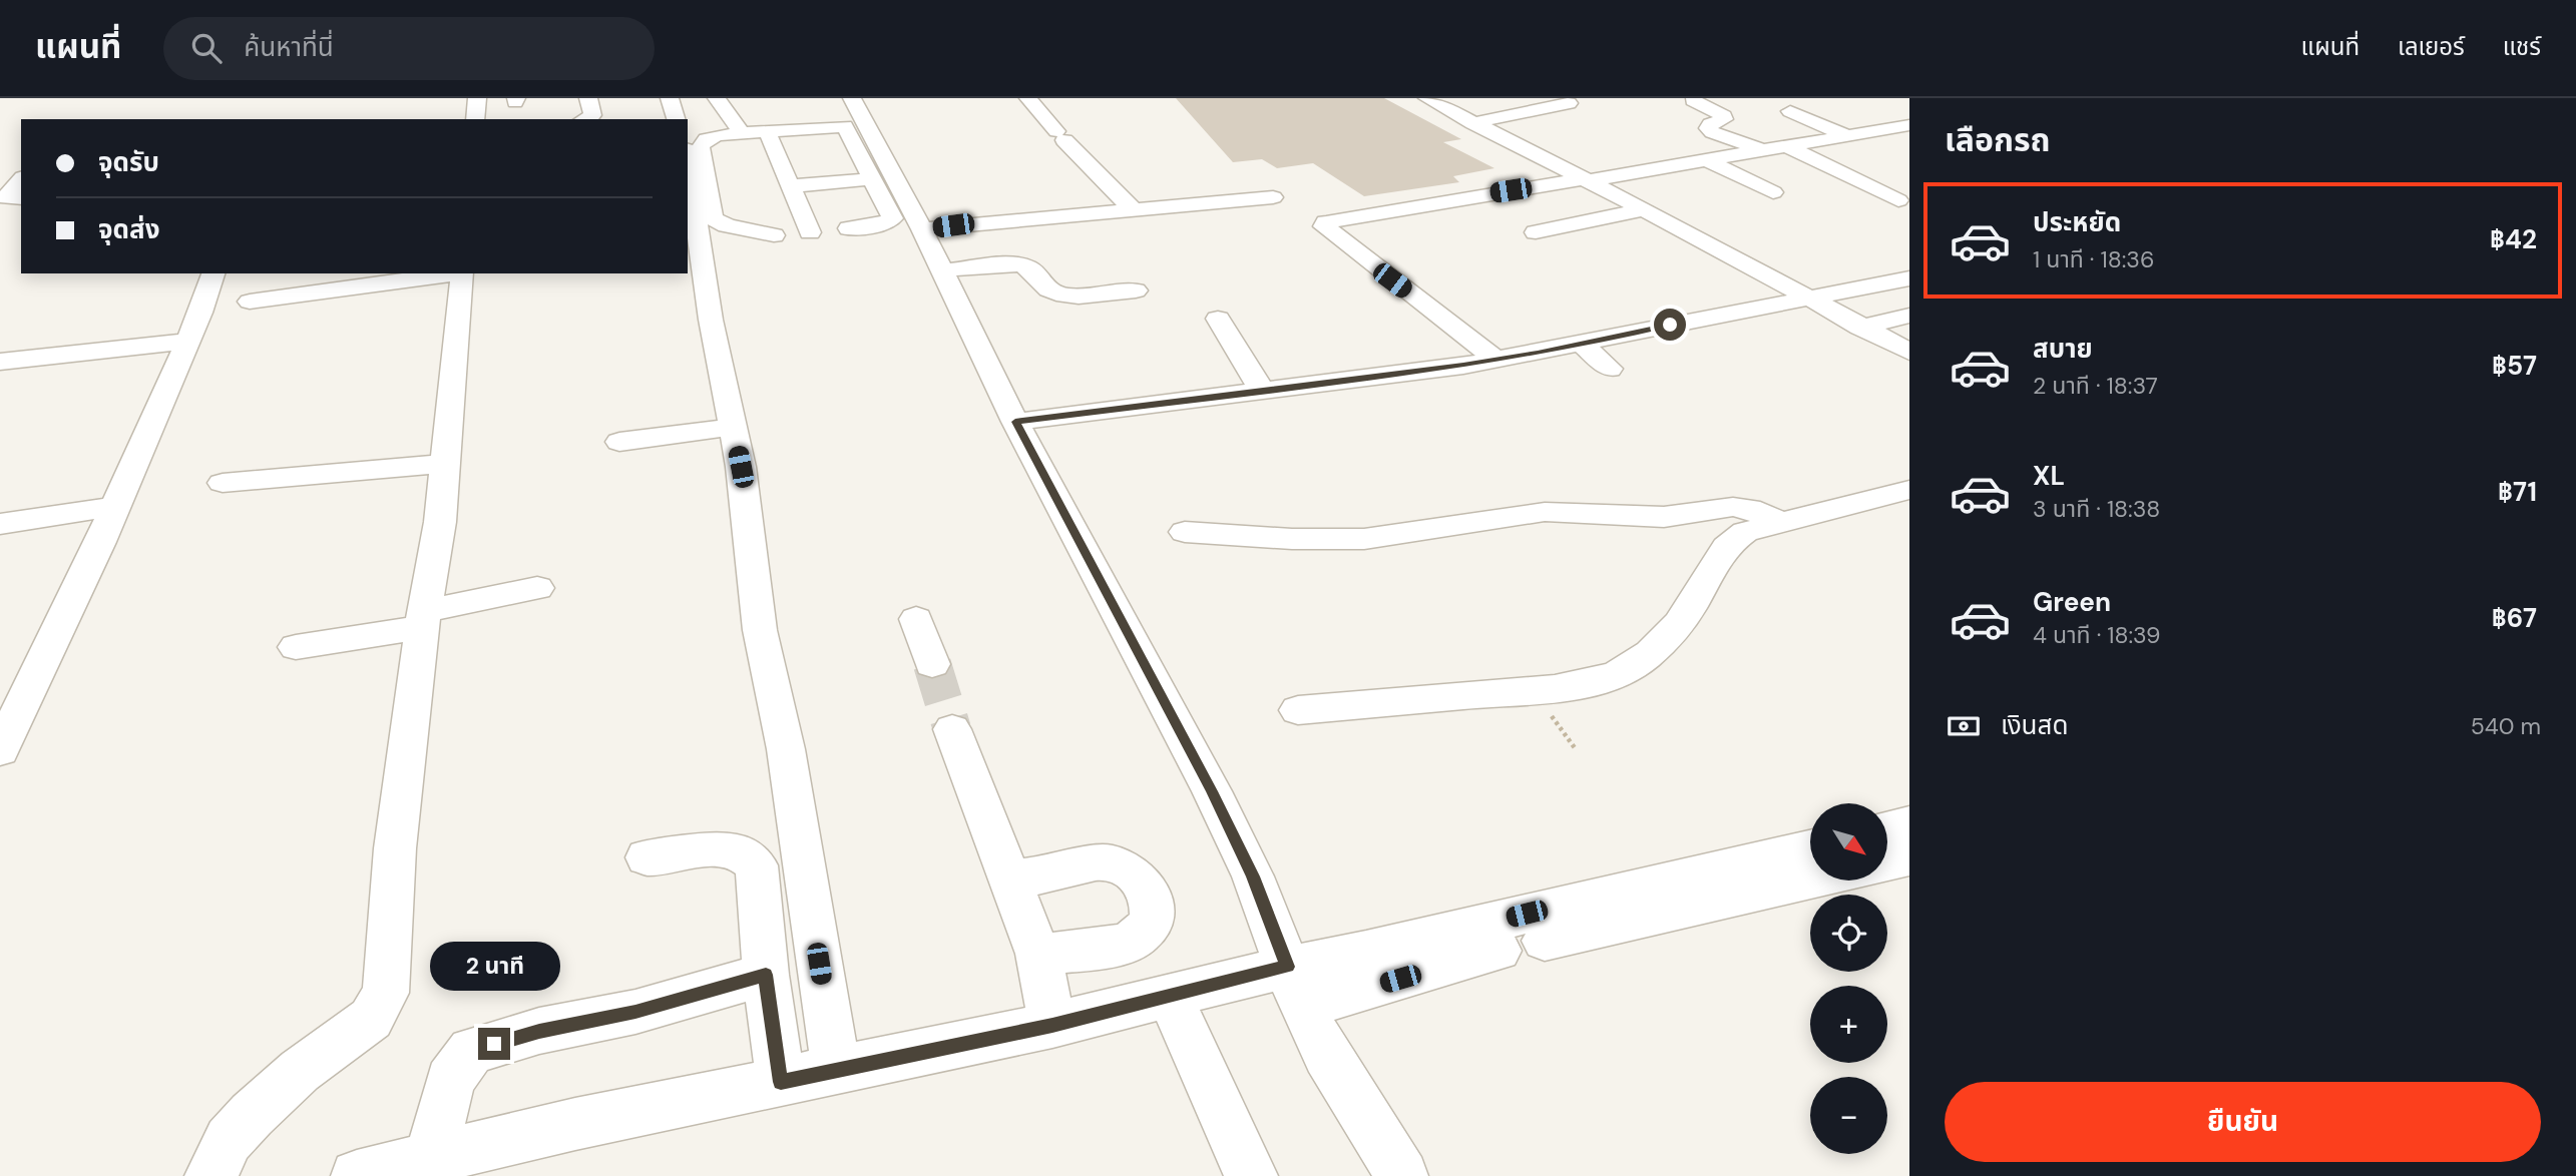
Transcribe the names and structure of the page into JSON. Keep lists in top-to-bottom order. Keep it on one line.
{"north":"bottom right","page":{"header":"แผนที่","search":"ค้นหาที่นี่","nav":["แผนที่","เลเยอร์","แชร์"],"heading":"เลือกรถ","banner":["จุดรับ","จุดส่ง"],"list":[{"name":"ประหยัด","note":"1 นาที · 18:36","value":"฿42"},{"name":"สบาย","note":"2 นาที · 18:37","value":"฿57"},{"name":"XL","note":"3 นาที · 18:38","value":"฿71"},{"name":"Green","note":"4 นาที · 18:39","value":"฿67"}],"pay":["เงินสด","540 m"],"map_buttons":["+","−"],"bubble":"2 นาที","buttons":"ยืนยัน"}}
